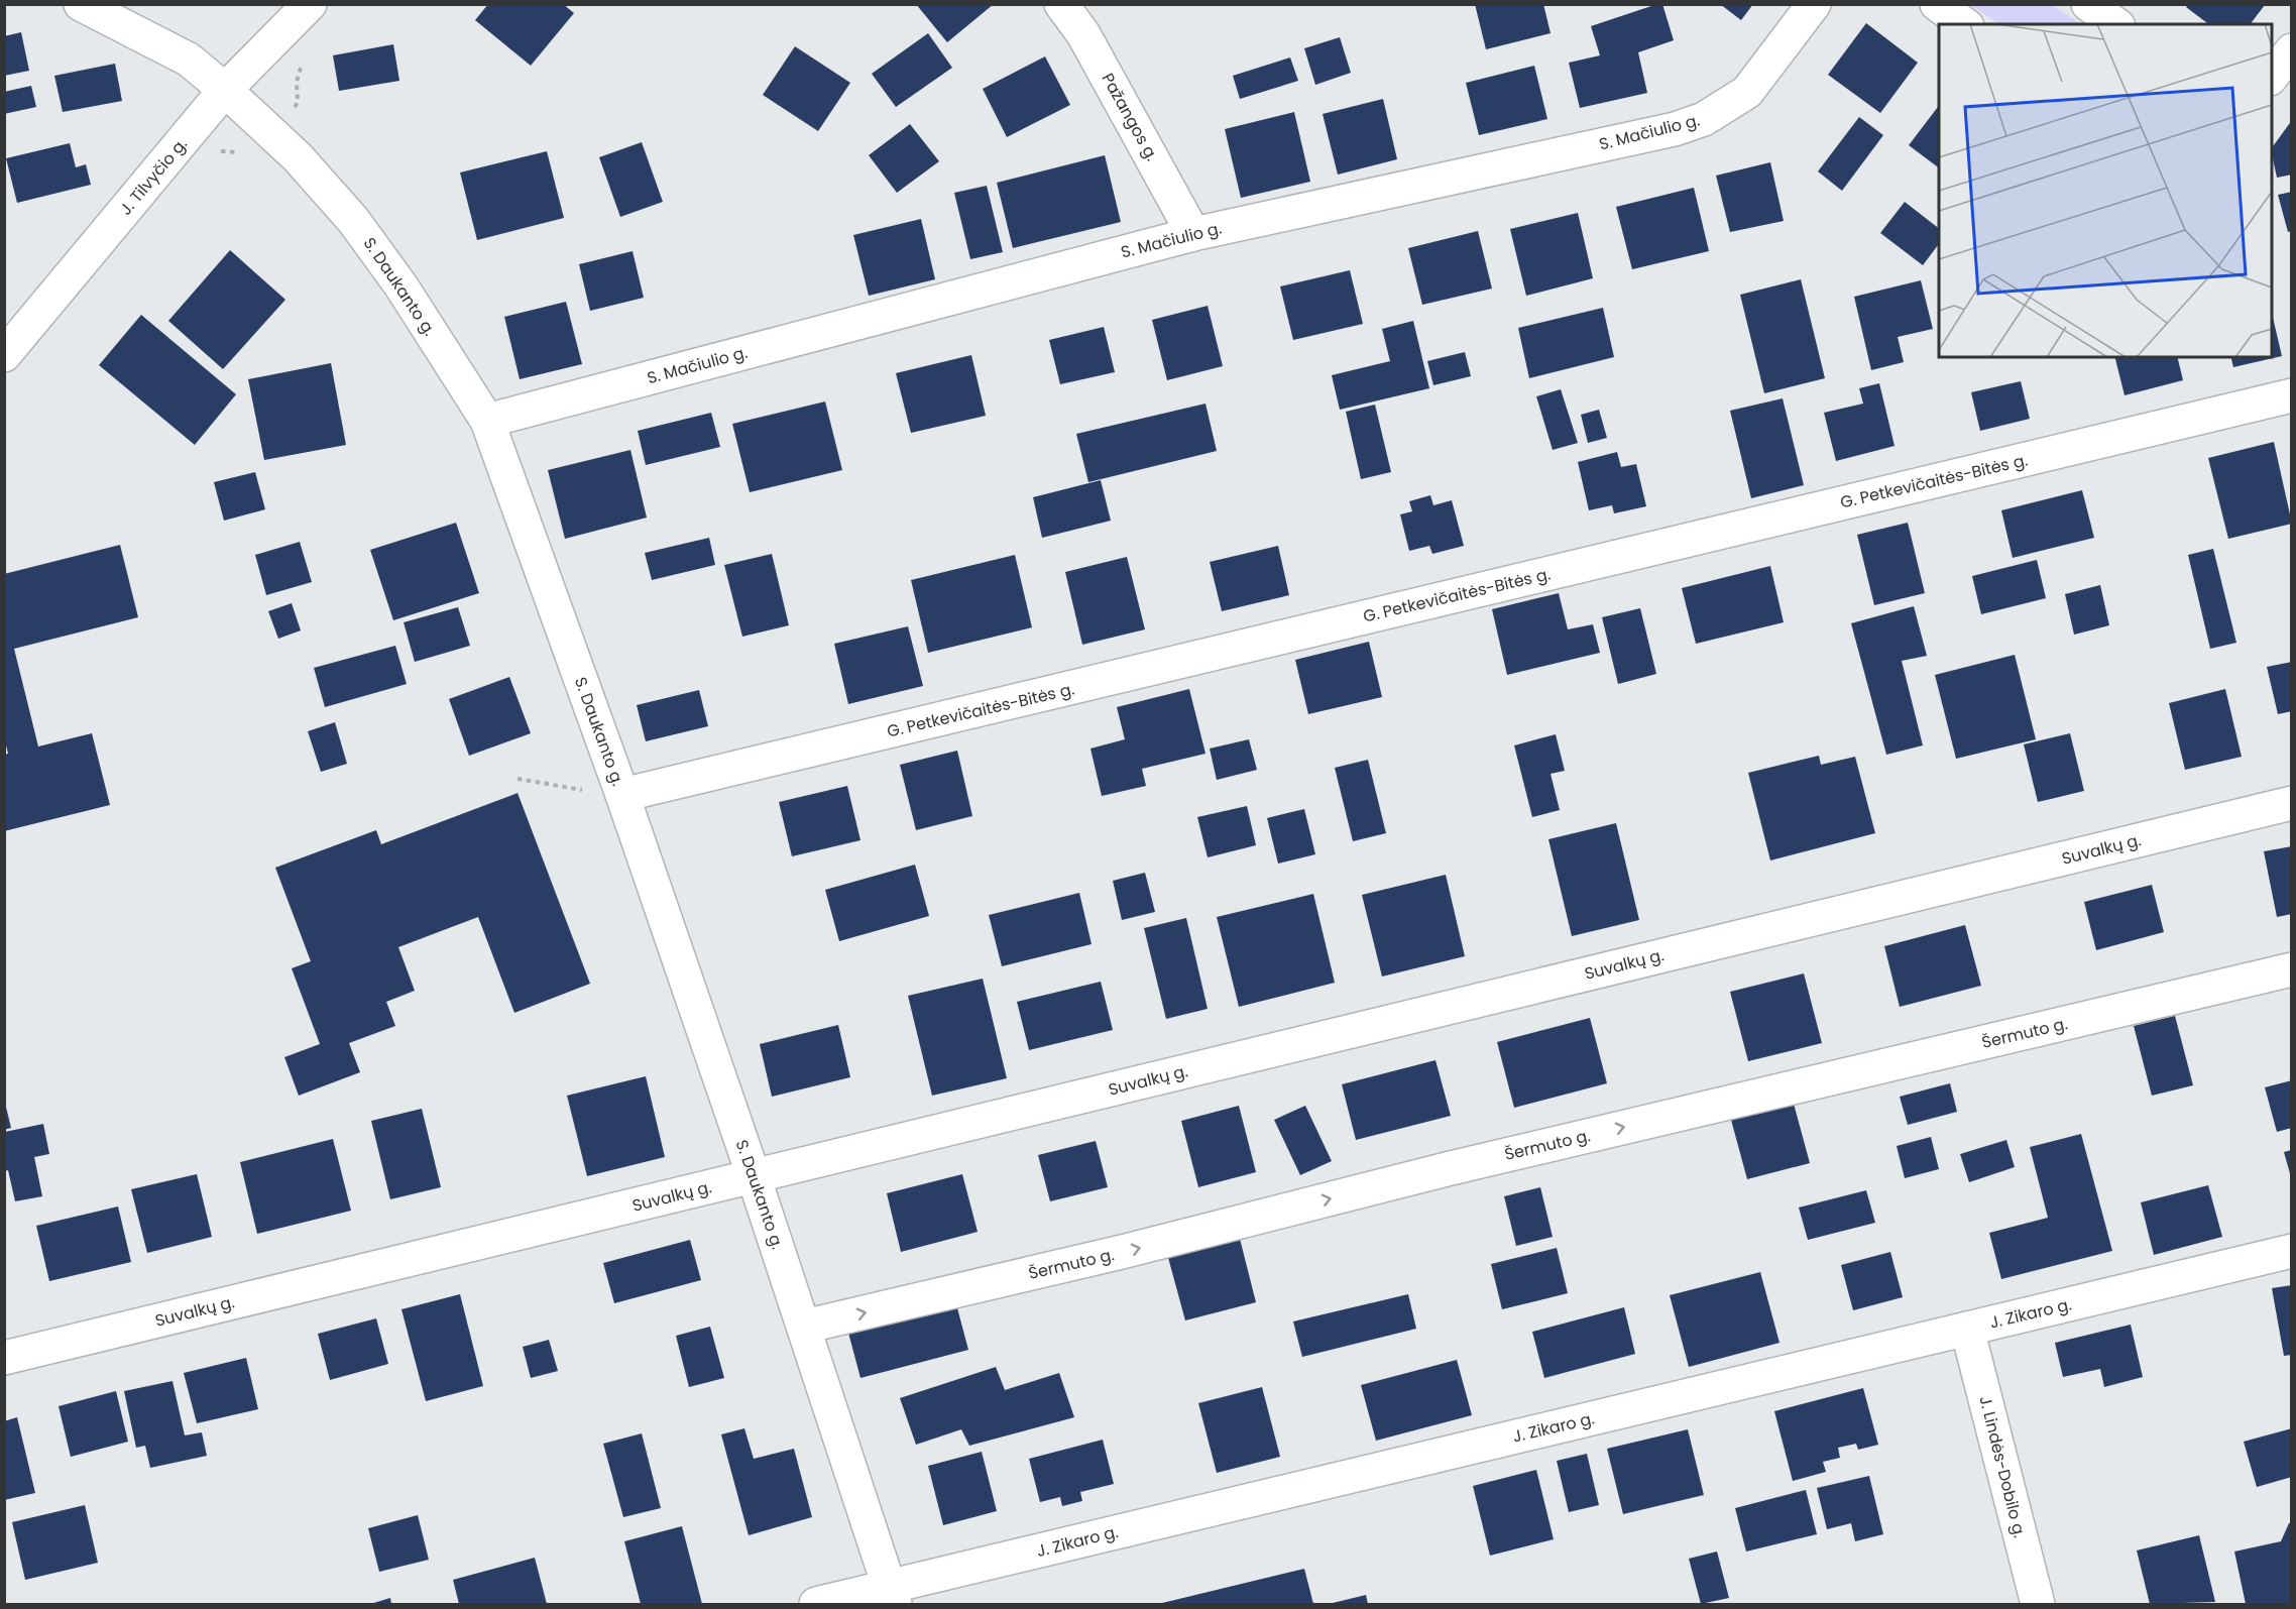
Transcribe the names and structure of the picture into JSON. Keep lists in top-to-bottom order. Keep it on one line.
{"streets":{"street":["Pažangos g.","S. Mačiulio g.","J. Tilvyčio g.","S. Daukanto g.","G. Petkevičaitės-Bitės g.","Suvalkų g.","Šermuto g.","J. Zikaro g.","J. Lindės-Dobilo g."]},"crossings":[["Pažangos g.","S. Mačiulio g."],["S. Mačiulio g.","S. Daukanto g."],["J. Tilvyčio g.","S. Daukanto g."],["S. Daukanto g.","G. Petkevičaitės-Bitės g."],["S. Daukanto g.","Suvalkų g."],["S. Daukanto g.","Šermuto g."],["S. Daukanto g.","J. Zikaro g."],["J. Zikaro g.","J. Lindės-Dobilo g."]],"one_way":["Šermuto g."]}
